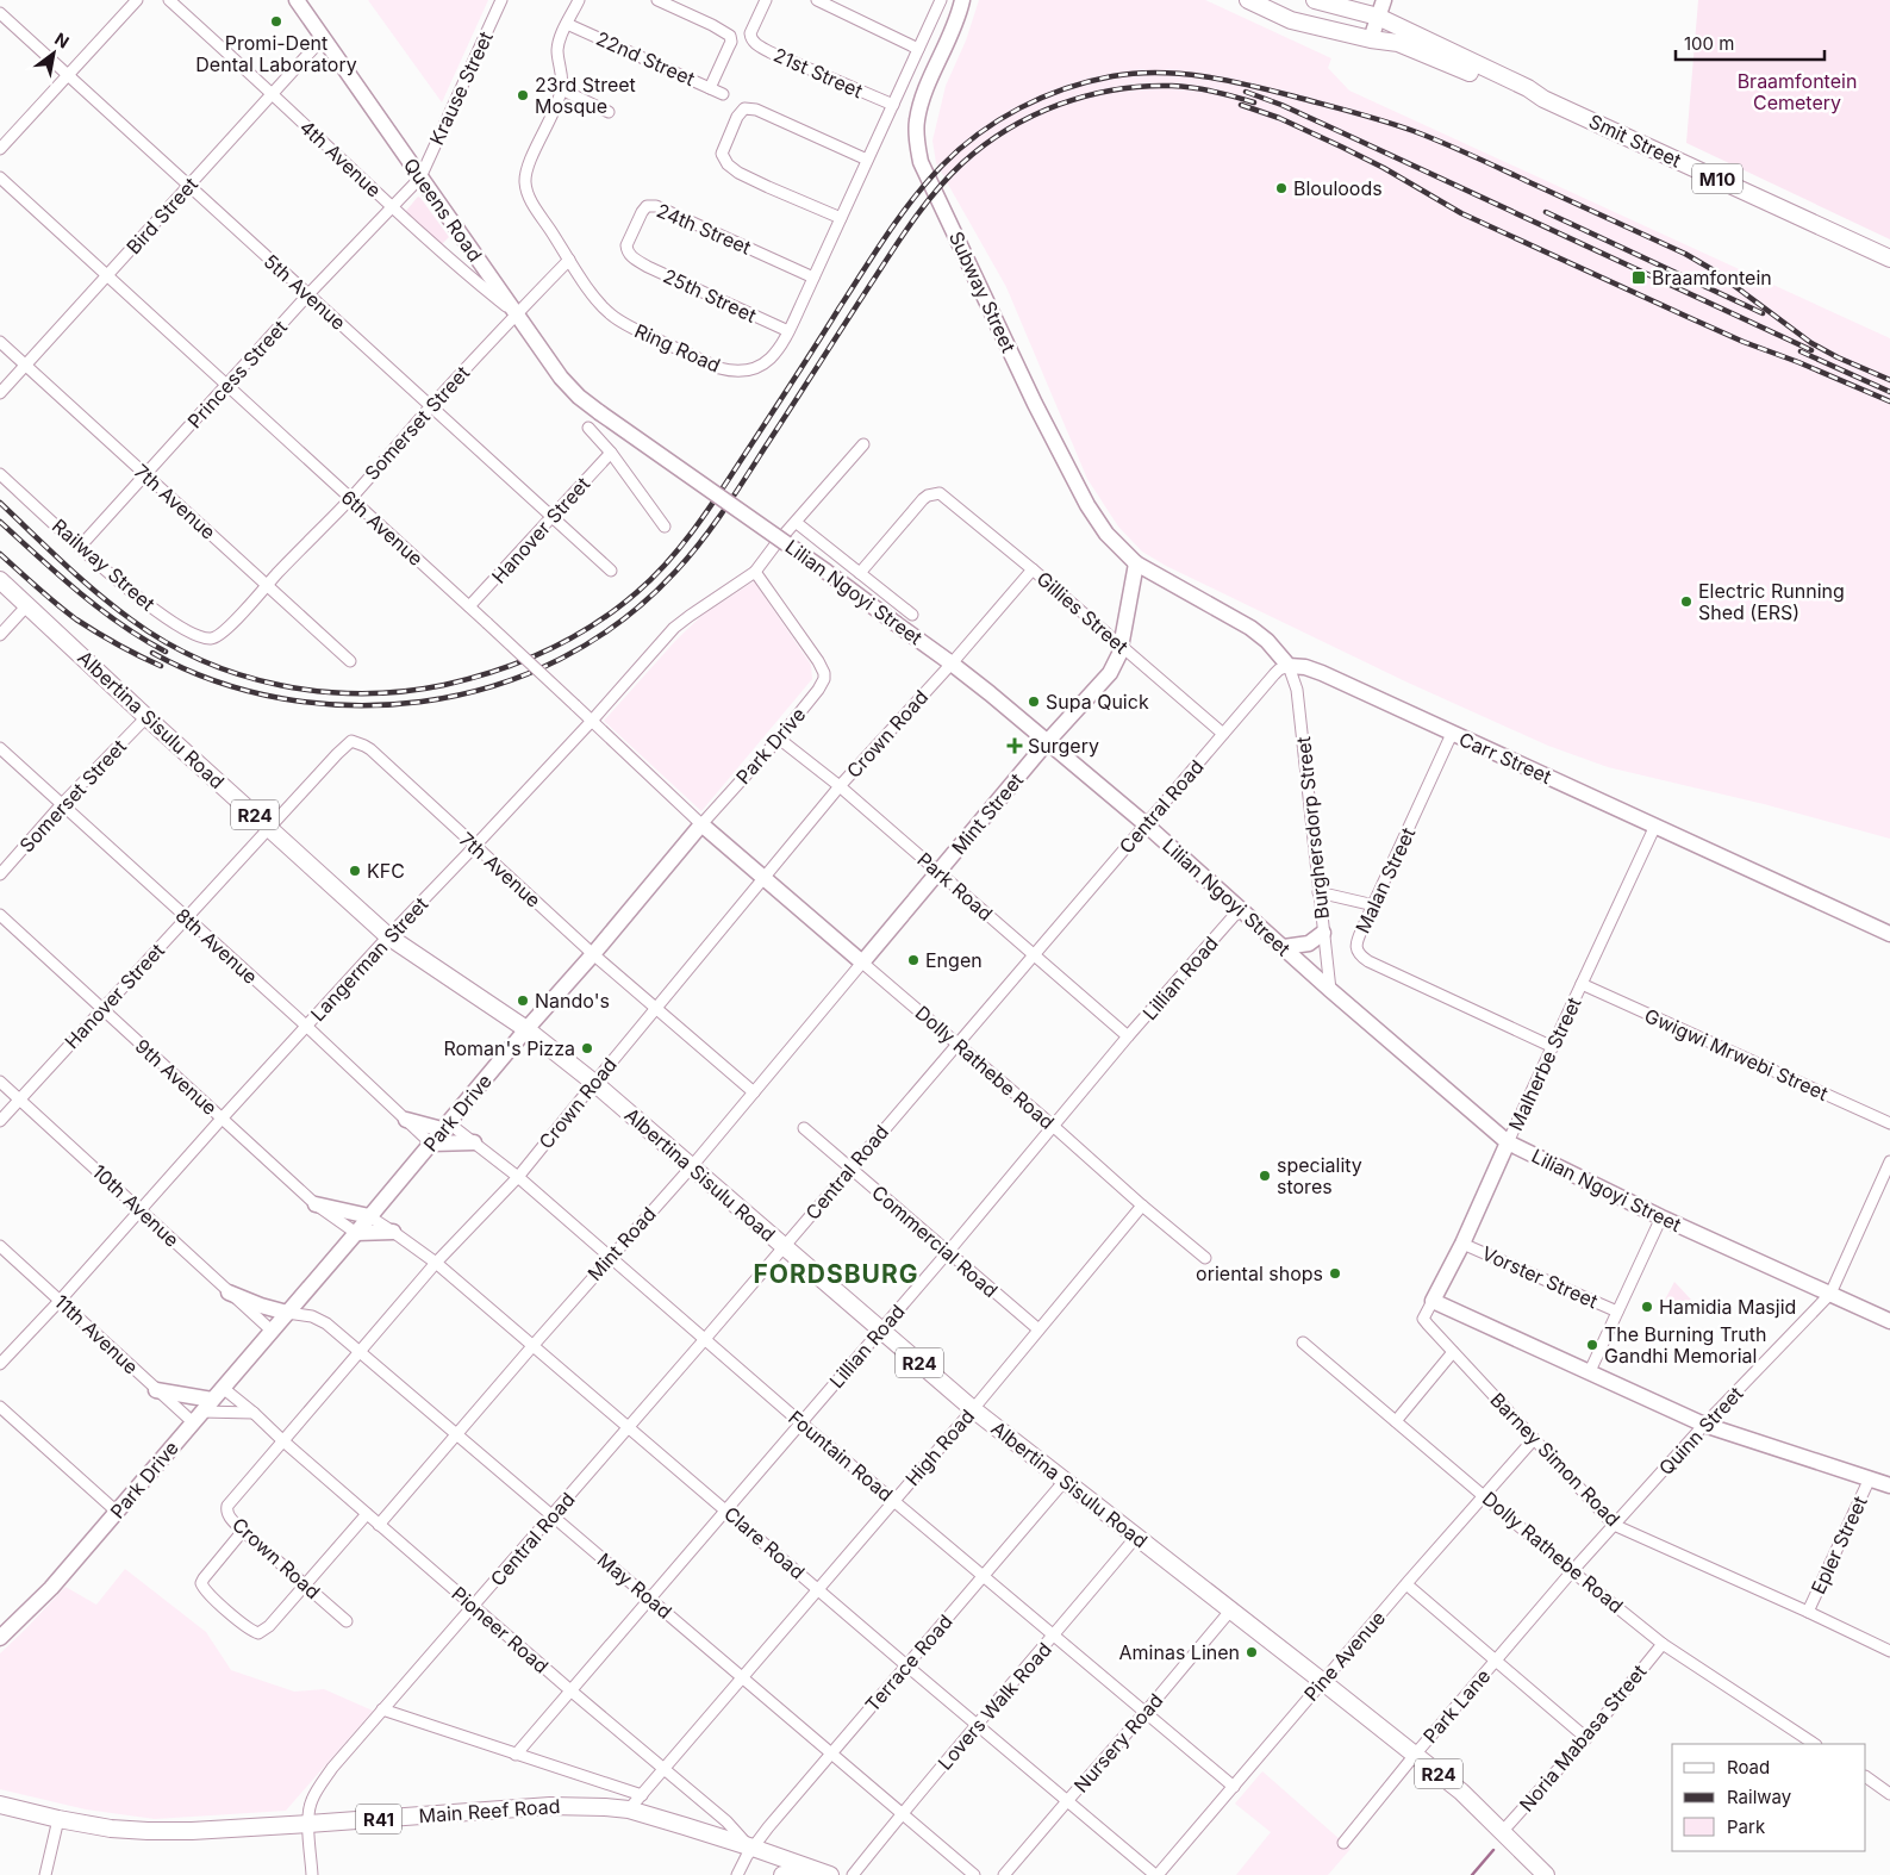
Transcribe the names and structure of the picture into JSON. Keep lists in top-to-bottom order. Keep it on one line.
{"streets":{"main road":["Smit Street","M10","Albertina Sisulu Road","R24","Main Reef Road","R41"],"street":["22nd Street","21st Street","Krause Street","4th Avenue","Queens Road","Bird Street","24th Street","5th Avenue","Subway Street","25th Street","Ring Road","Princess Street","Somerset Street","7th Avenue","6th Avenue","Hanover Street","Railway Street","Lilian Ngoyi Street","Gillies Street","Crown Road","Park Drive","Carr Street","Central Road","Mint Street","Burghersdorp Street","Malan Street","Park Road","8th Avenue","Langerman Street","Lillian Road","Gwigwi Mrwebi Street","Malherbe Street","Dolly Rathebe Road","9th Avenue","10th Avenue","Commercial Road","Mint Road","Vorster Street","11th Avenue","Quinn Street","High Road","Fountain Road","Barney Simon Road","Clare Road","Epler Street","May Road","Pioneer Road","Pine Avenue","Terrace Road","Lovers Walk Road","Park Lane","Noria Mabasa Street","Nursery Road"]},"crossings":[["22nd Street","Ring Road"],["21st Street","Ring Road"],["Krause Street","Queens Road"],["Krause Street","Princess Street"],["Smit Street","M10"],["4th Avenue","Queens Road"],["4th Avenue","Bird Street"],["4th Avenue","Princess Street"],["4th Avenue","Somerset Street"],["Queens Road","Bird Street"],["Queens Road","Princess Street"],["Queens Road","Somerset Street"],["Queens Road","Lilian Ngoyi Street"],["Bird Street","5th Avenue"],["Bird Street","7th Avenue"],["Bird Street","6th Avenue"],["24th Street","25th Street"],["24th Street","Ring Road"],["5th Avenue","Princess Street"],["5th Avenue","Somerset Street"],["5th Avenue","Hanover Street"],["Subway Street","Mint Street"],["25th Street","Ring Road"],["Ring Road","Somerset Street"],["Princess Street","7th Avenue"],["Princess Street","6th Avenue"],["Princess Street","Railway Street"],["Somerset Street","7th Avenue"],["Somerset Street","6th Avenue"],["Somerset Street","Railway Street"],["Somerset Street","Albertina Sisulu Road"],["Somerset Street","8th Avenue"],["7th Avenue","Hanover Street"],["7th Avenue","Park Drive"],["7th Avenue","Langerman Street"],["6th Avenue","Hanover Street"],["6th Avenue","Crown Road"],["6th Avenue","Park Drive"],["6th Avenue","Langerman Street"],["6th Avenue","Dolly Rathebe Road"],["Hanover Street","Albertina Sisulu Road"],["Hanover Street","8th Avenue"],["Hanover Street","9th Avenue"],["Hanover Street","10th Avenue"],["Lilian Ngoyi Street","Crown Road"],["Lilian Ngoyi Street","Central Road"],["Lilian Ngoyi Street","Mint Street"],["Lilian Ngoyi Street","Burghersdorp Street"],["Lilian Ngoyi Street","Lillian Road"],["Lilian Ngoyi Street","Malherbe Street"],["Lilian Ngoyi Street","Quinn Street"],["Gillies Street","Crown Road"],["Gillies Street","Central Road"],["Gillies Street","Mint Street"],["Albertina Sisulu Road","Crown Road"],["Albertina Sisulu Road","Park Drive"],["Albertina Sisulu Road","Central Road"],["Albertina Sisulu Road","Langerman Street"],["Albertina Sisulu Road","Lillian Road"],["Albertina Sisulu Road","Mint Road"],["Albertina Sisulu Road","High Road"],["Albertina Sisulu Road","Pine Avenue"],["Albertina Sisulu Road","Terrace Road"],["Albertina Sisulu Road","Lovers Walk Road"],["Albertina Sisulu Road","Park Lane"],["Albertina Sisulu Road","Noria Mabasa Street"],["Albertina Sisulu Road","Nursery Road"],["Crown Road","Park Road"],["Crown Road","Dolly Rathebe Road"],["Crown Road","Fountain Road"],["Crown Road","Clare Road"],["Crown Road","May Road"],["Crown Road","Pioneer Road"],["Park Drive","Park Road"],["Park Drive","8th Avenue"],["Park Drive","Langerman Street"],["Park Drive","9th Avenue"],["Park Drive","10th Avenue"],["Park Drive","11th Avenue"],["Park Drive","Fountain Road"],["Park Drive","Clare Road"],["Park Drive","May Road"],["Park Drive","Pioneer Road"],["Carr Street","Central Road"],["Carr Street","Burghersdorp Street"],["Carr Street","Malan Street"],["Carr Street","Malherbe Street"],["Central Road","Burghersdorp Street"],["Central Road","Park Road"],["Central Road","Dolly Rathebe Road"],["Central Road","Commercial Road"],["Central Road","Fountain Road"],["Central Road","Clare Road"],["Central Road","May Road"],["Central Road","Pioneer Road"],["Central Road","Main Reef Road"],["Mint Street","Park Road"],["Mint Street","Dolly Rathebe Road"],["Mint Street","Mint Road"],["Malan Street","Malherbe Street"],["Park Road","Lillian Road"],["8th Avenue","Langerman Street"],["Langerman Street","9th Avenue"],["Langerman Street","10th Avenue"],["Langerman Street","11th Avenue"],["Lillian Road","Dolly Rathebe Road"],["Lillian Road","Commercial Road"],["Lillian Road","Fountain Road"],["Lillian Road","Clare Road"],["Lillian Road","May Road"],["Lillian Road","Pioneer Road"],["Gwigwi Mrwebi Street","Malherbe Street"],["Malherbe Street","Vorster Street"],["Malherbe Street","Barney Simon Road"],["Dolly Rathebe Road","Mint Road"],["Dolly Rathebe Road","Quinn Street"],["Dolly Rathebe Road","High Road"],["Dolly Rathebe Road","Pine Avenue"],["Dolly Rathebe Road","Park Lane"],["Dolly Rathebe Road","Noria Mabasa Street"],["Commercial Road","High Road"],["Mint Road","Fountain Road"],["Mint Road","Clare Road"],["Mint Road","May Road"],["Mint Road","Pioneer Road"],["Quinn Street","Barney Simon Road"],["Quinn Street","Park Lane"],["High Road","Fountain Road"],["High Road","Clare Road"],["High Road","May Road"],["High Road","Pioneer Road"],["High Road","Main Reef Road"],["Fountain Road","Pine Avenue"],["Fountain Road","Terrace Road"],["Fountain Road","Lovers Walk Road"],["Fountain Road","Nursery Road"],["Barney Simon Road","Epler Street"],["Barney Simon Road","Pine Avenue"],["Clare Road","Pine Avenue"],["Clare Road","Terrace Road"],["Clare Road","Lovers Walk Road"],["Clare Road","Nursery Road"],["May Road","Terrace Road"],["May Road","Lovers Walk Road"],["Pioneer Road","Terrace Road"],["Pioneer Road","Main Reef Road"],["Terrace Road","Main Reef Road"]],"districts":["FORDSBURG"],"parks":["Braamfontein Cemetery"],"places":{"other":["Promi-Dent Dental Laboratory","23rd Street Mosque","Blouloods","Electric Running Shed (ERS)","Supa Quick","KFC","Engen","Nando's","Roman's Pizza","speciality stores","oriental shops","Hamidia Masjid","The Burning Truth Gandhi Memorial","Aminas Linen"],"transit":["Braamfontein"],"health":["Surgery"]},"legend":["Road","Railway","Park"],"scale_bar":"100 m","north":"top right"}
